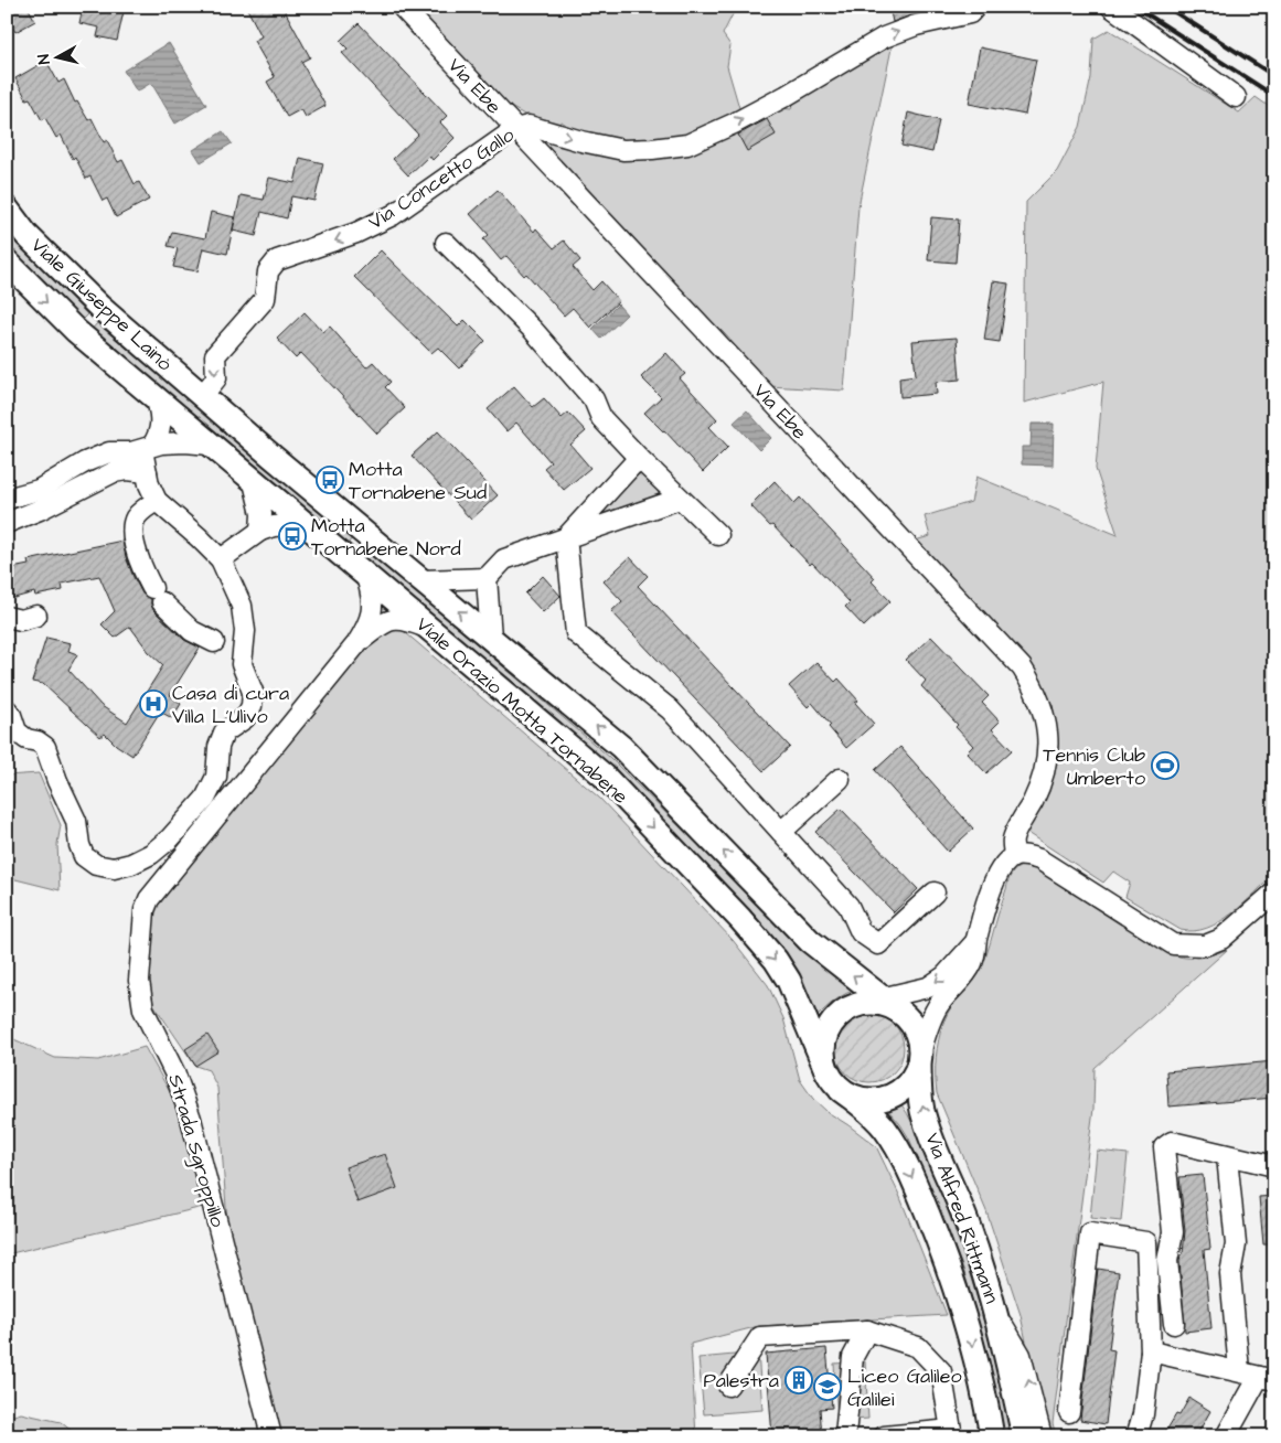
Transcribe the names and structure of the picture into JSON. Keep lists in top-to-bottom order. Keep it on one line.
{"streets":{"main road":["Viale Giuseppe Lainò","Viale Orazio Motta Tornabene","Via Alfred Rittmann"],"street":["Via Ebe","Via Concetto Gallo","Strada Sgroppillo"]},"crossings":[["Via Ebe","Via Concetto Gallo"],["Via Concetto Gallo","Viale Giuseppe Lainò"],["Via Concetto Gallo","Viale Orazio Motta Tornabene"],["Viale Giuseppe Lainò","Viale Orazio Motta Tornabene"],["Viale Orazio Motta Tornabene","Via Alfred Rittmann"]],"places":{"bus stop":["Motta Tornabene Sud","Motta Tornabene Nord"],"hospital":["Casa di cura Villa L'Ulivo"],"sports":["Tennis Club Umberto"],"building":["Palestra"],"school or university":["Liceo Galileo Galilei"]},"north":"left"}
